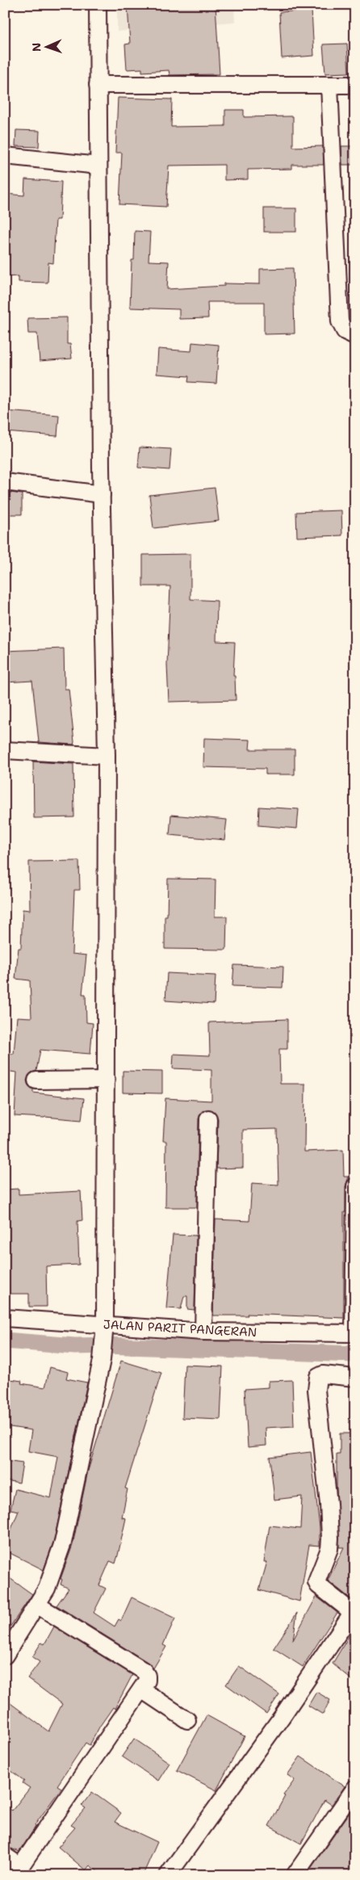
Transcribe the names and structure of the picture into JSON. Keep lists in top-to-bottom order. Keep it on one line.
{"streets":{"street":["JALAN PARIT PANGERAN"]},"north":"left"}
